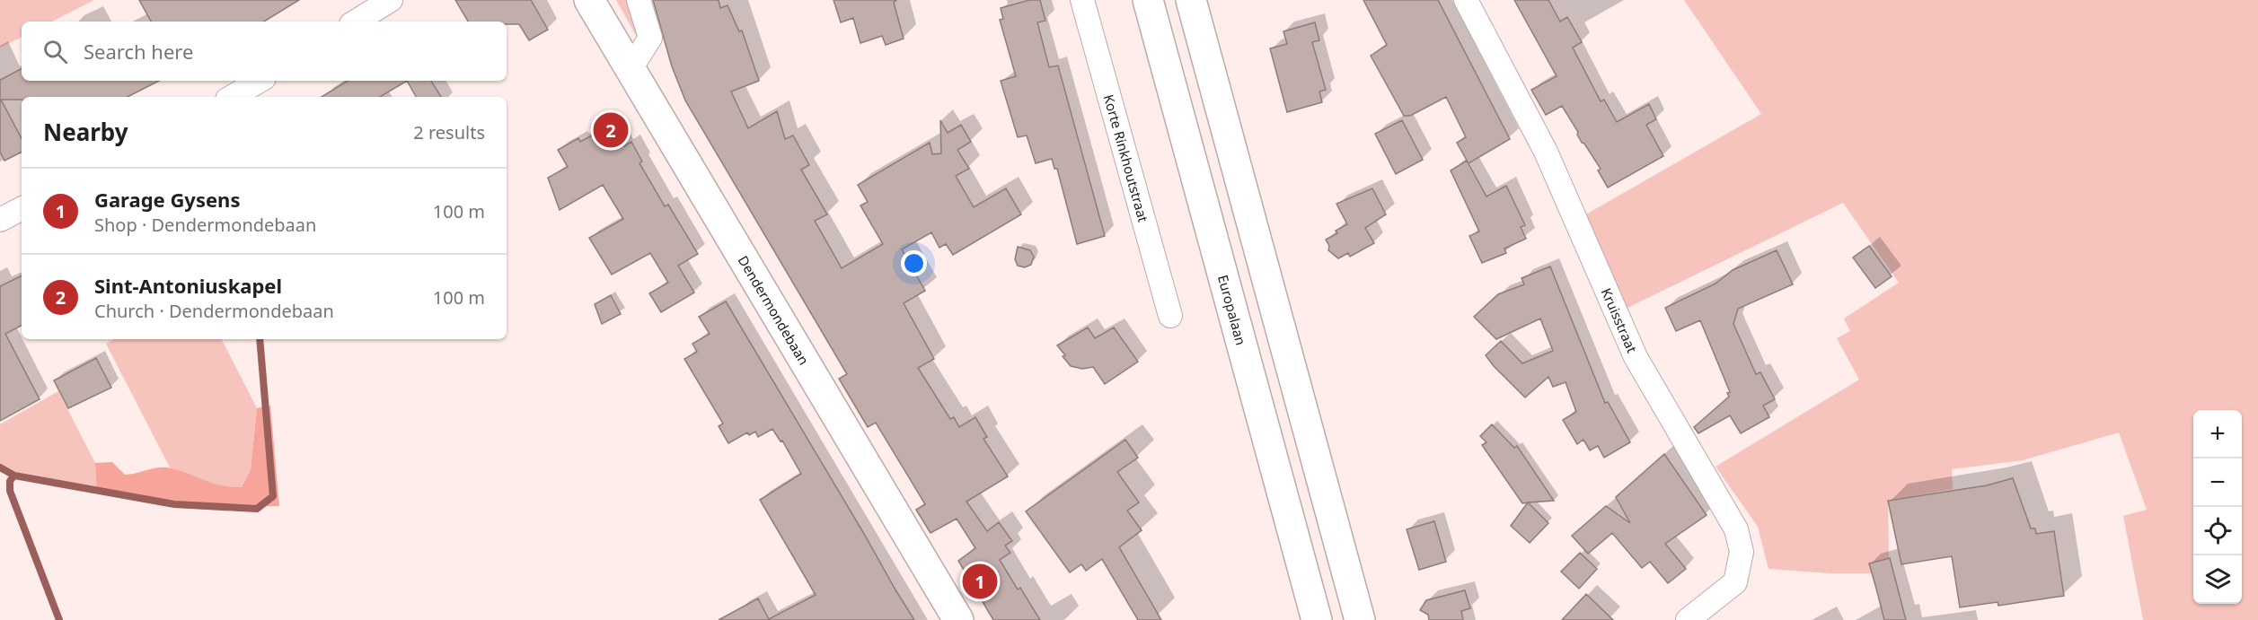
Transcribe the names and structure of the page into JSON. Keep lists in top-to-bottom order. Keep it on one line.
{"streets":{"main road":["Dendermondebaan","Europalaan"],"street":["Korte Rinkhoutstraat","Kruisstraat"]},"page":{"search":"Search here","heading":["Nearby","2 results"],"pins":["2","1"],"list":[{"mark":"1","name":"Garage Gysens","note":"Shop · Dendermondebaan","value":"100 m"},{"mark":"2","name":"Sint-Antoniuskapel","note":"Church · Dendermondebaan","value":"100 m"}],"map_buttons":["+","−"]}}
